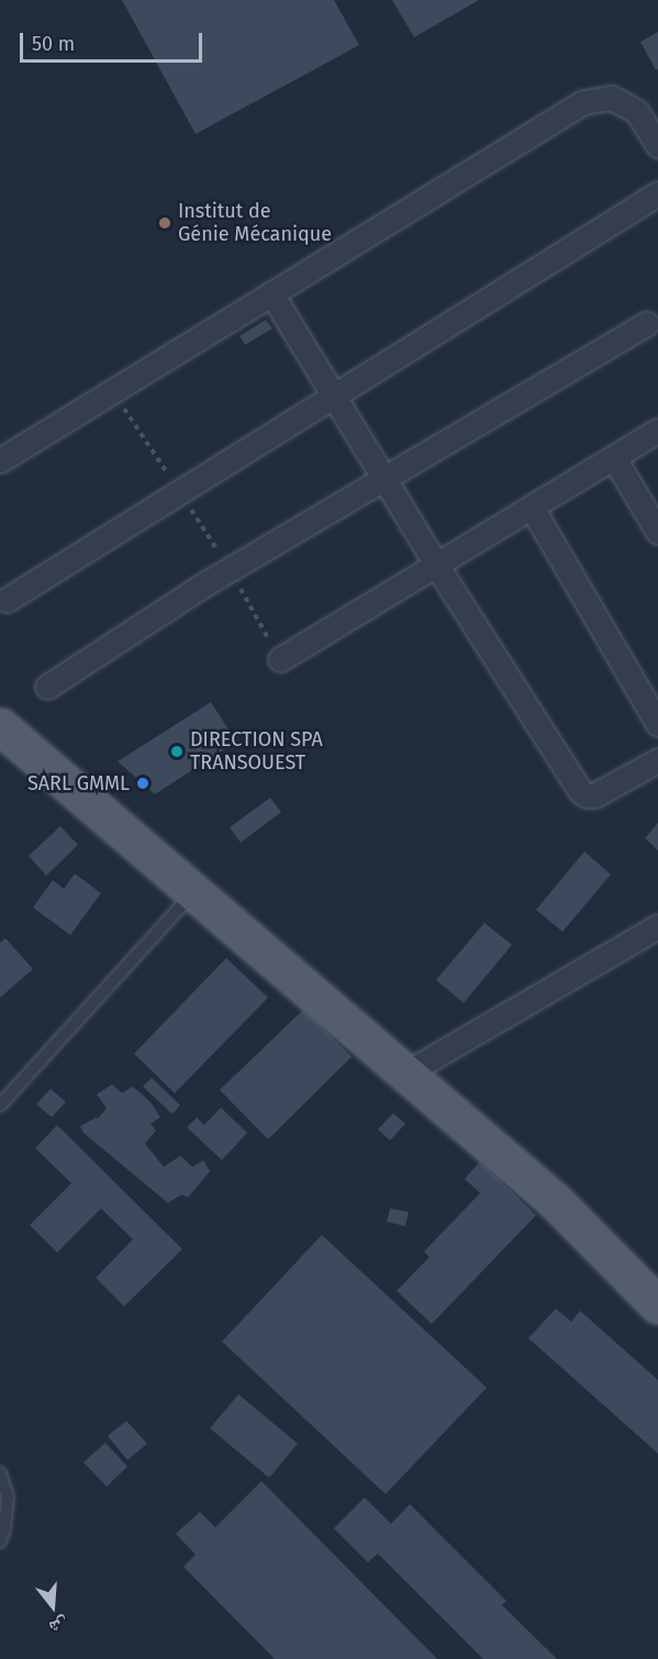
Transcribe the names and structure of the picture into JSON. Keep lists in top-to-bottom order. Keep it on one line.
{"places":["Institut de Génie Mécanique","DIRECTION SPA TRANSOUEST","SARL GMML"],"scale_bar":"50 m","north":"bottom"}
